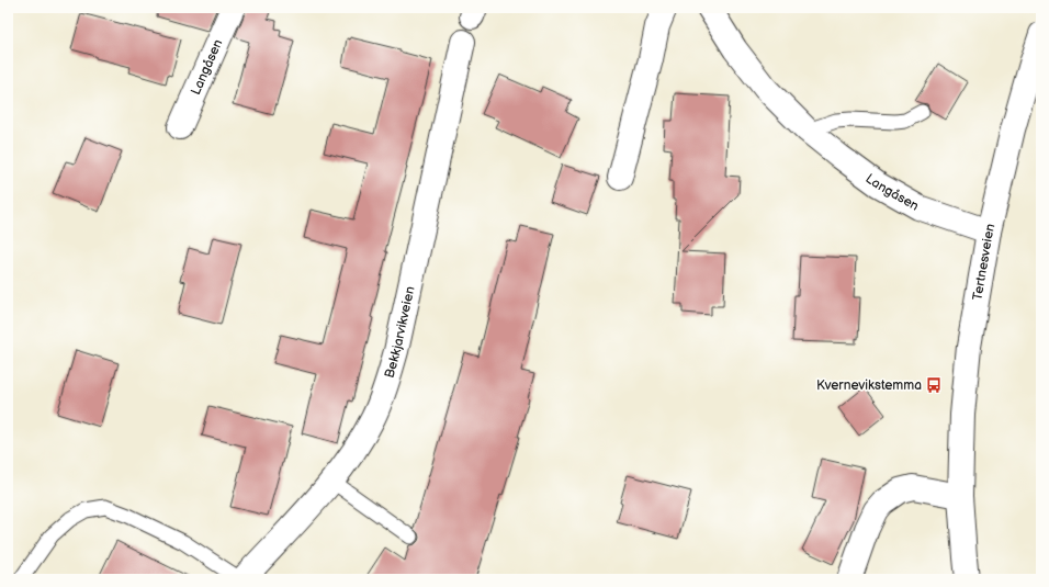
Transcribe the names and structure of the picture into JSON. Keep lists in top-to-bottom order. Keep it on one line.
{"streets":{"street":["Langåsen","Tertnesveien","Bekkjarvikveien"]},"crossings":[["Langåsen","Tertnesveien"]],"places":{"bus stop":["Kvernevikstemma"]}}
